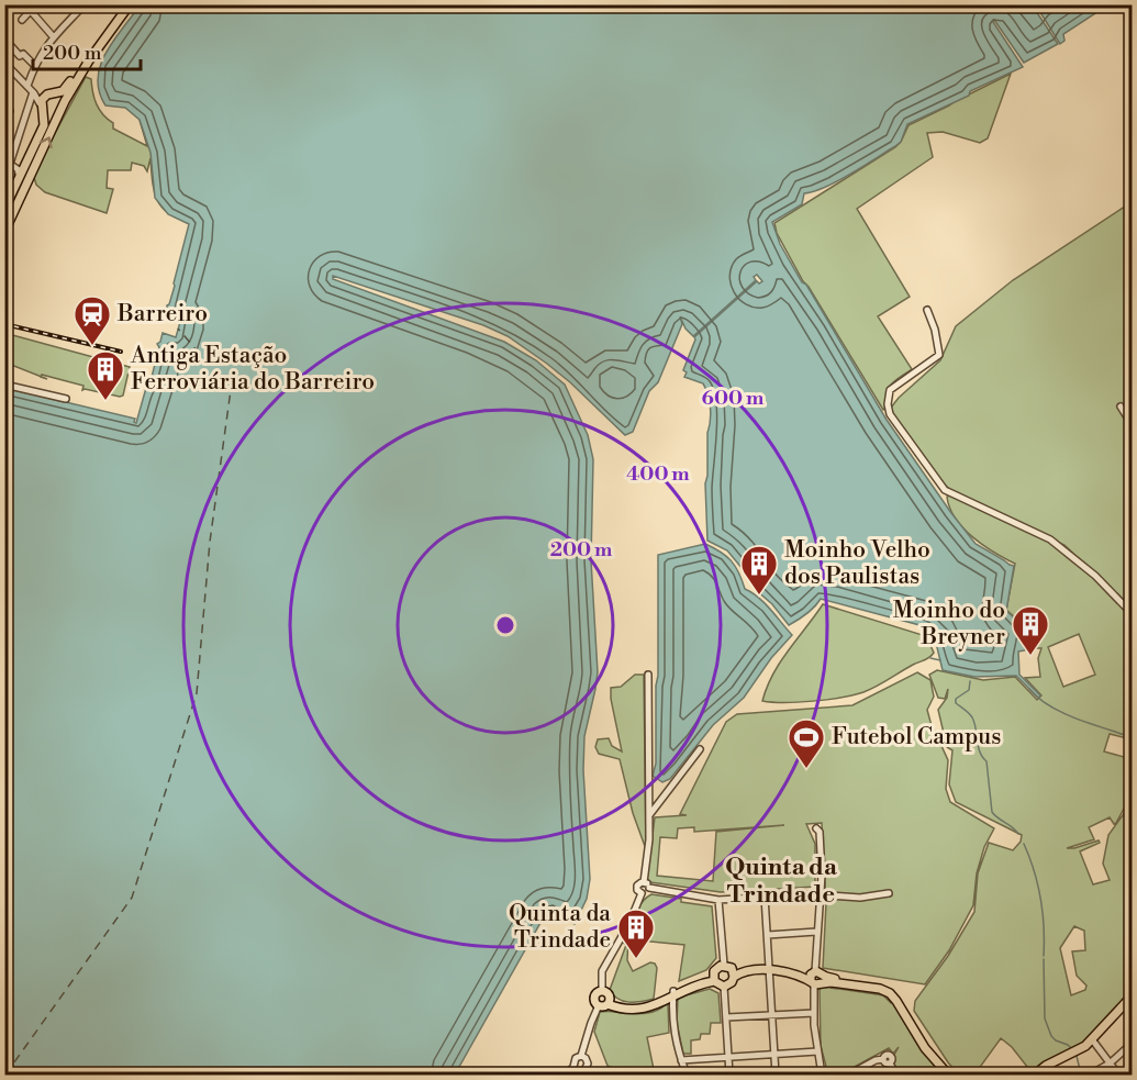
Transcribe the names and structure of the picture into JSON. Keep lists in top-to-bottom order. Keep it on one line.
{"districts":["Quinta da Trindade"],"places":{"station":["Barreiro"],"building":["Antiga Estação Ferroviária do Barreiro","Moinho Velho dos Paulistas","Moinho do Breyner","Quinta da Trindade"],"sports":["Futebol Campus"]},"scale_bar":"200 m","rings":["600 m","400 m","200 m"]}
